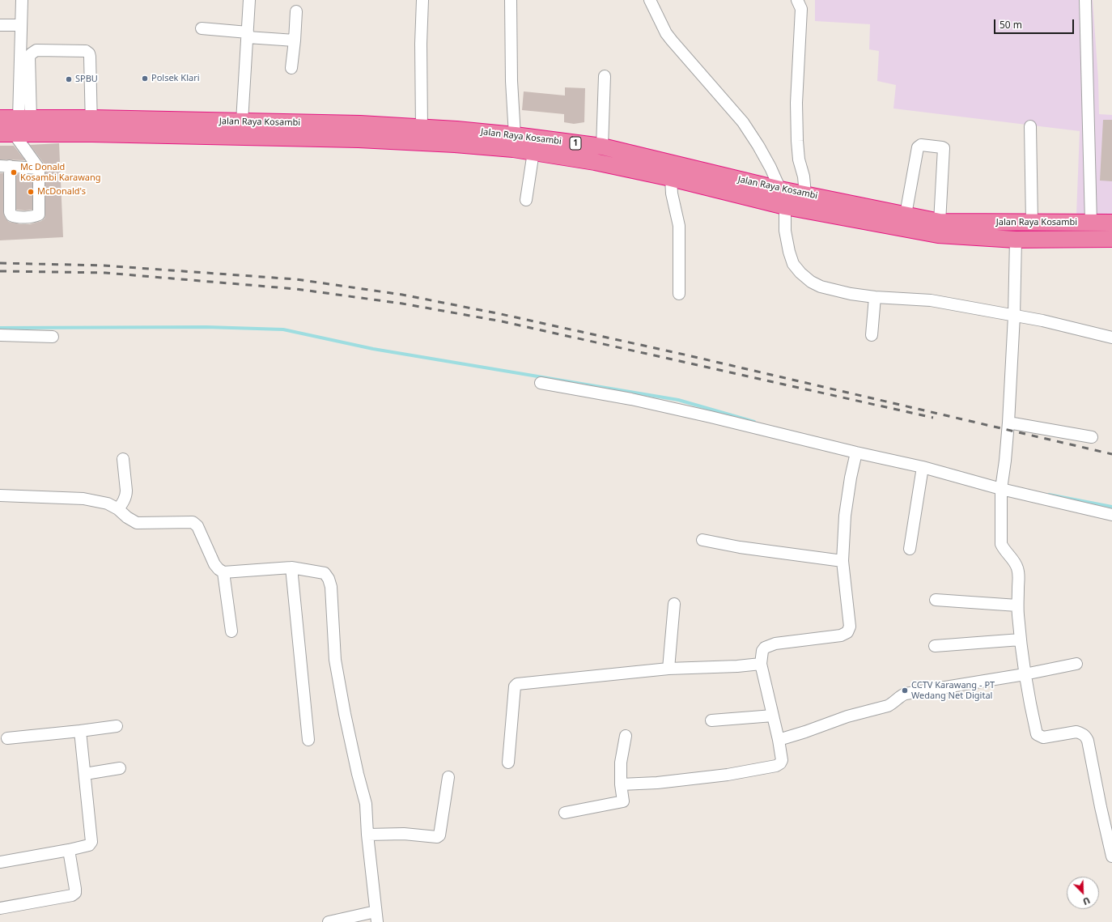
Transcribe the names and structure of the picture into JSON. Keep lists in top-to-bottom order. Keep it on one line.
{"streets":{"highway":["Jalan Raya Kosambi","1"]},"places":["Polsek Klari","SPBU","Mc Donald Kosambi Karawang","McDonald's","CCTV Karawang - PT Wedang Net Digital"],"scale_bar":"50 m","north":"bottom right"}
